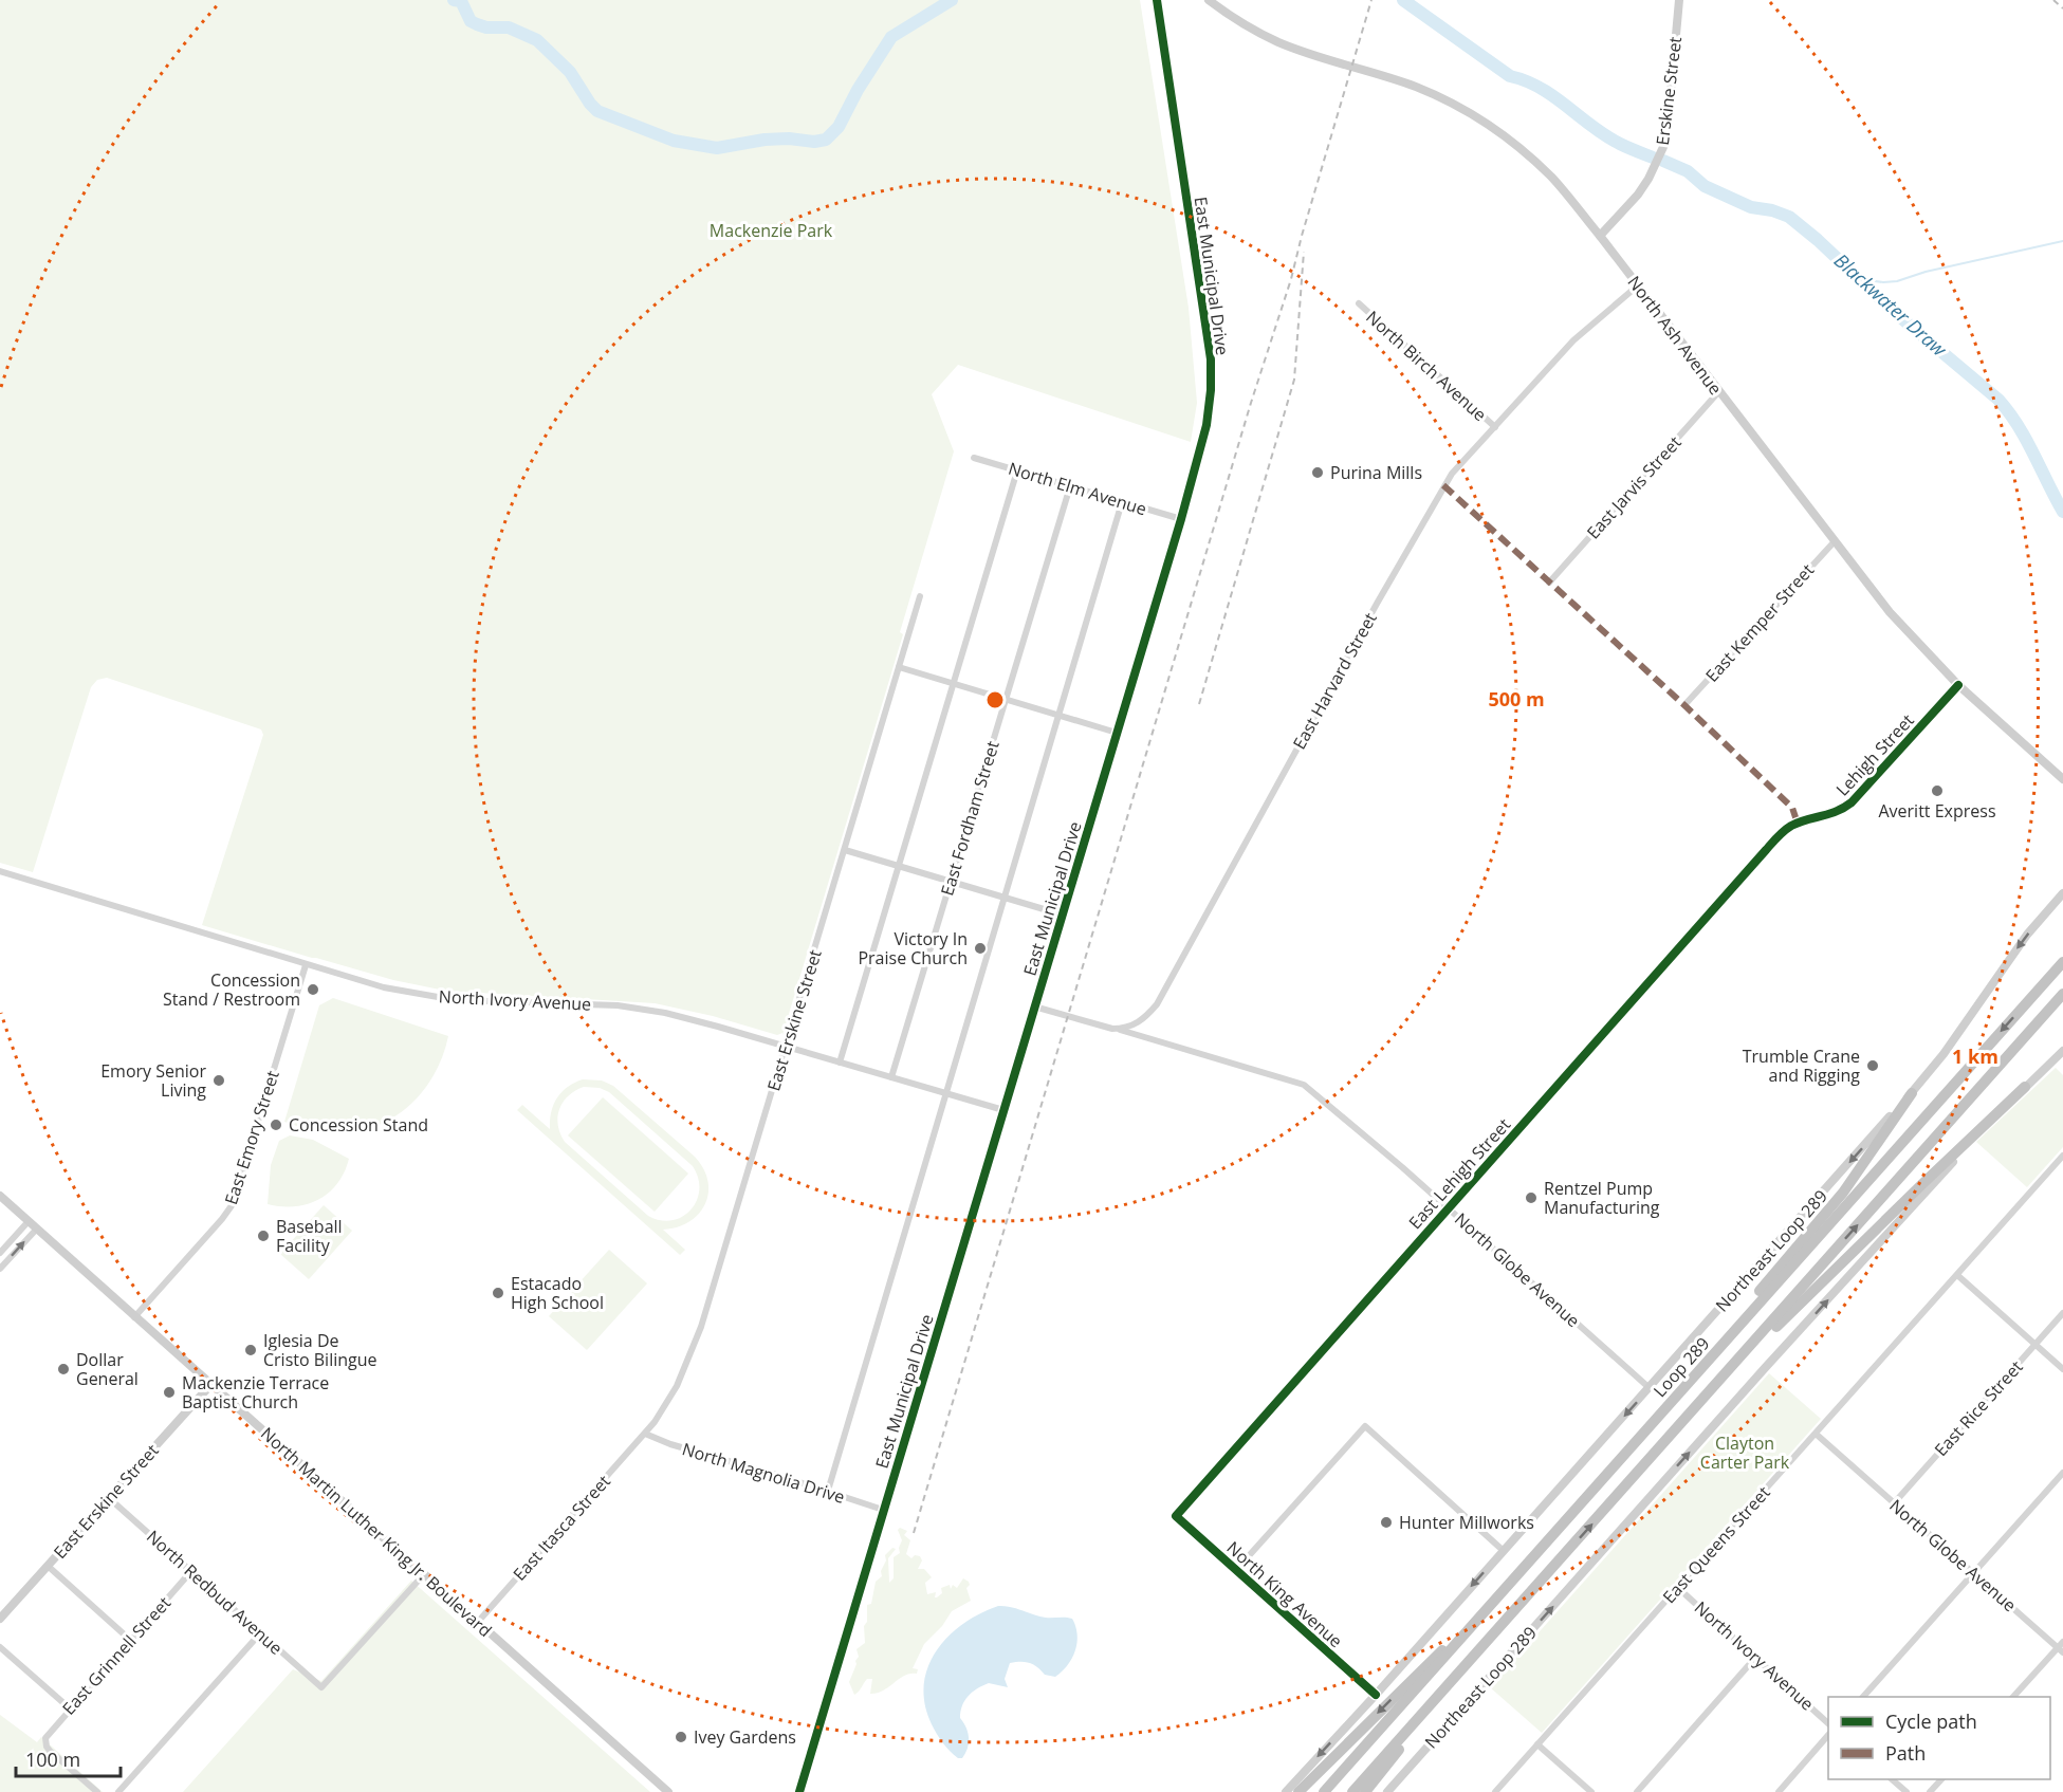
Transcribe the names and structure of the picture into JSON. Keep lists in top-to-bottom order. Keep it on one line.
{"streets":{"highway":["Loop 289"],"street":["Erskine Street","East Municipal Drive","North Ash Avenue","North Birch Avenue","East Jarvis Street","North Elm Avenue","East Kemper Street","East Harvard Street","Lehigh Street","East Fordham Street","North Ivory Avenue","East Erskine Street","East Emory Street","East Lehigh Street","Northeast Loop 289","North Globe Avenue","East Rice Street","North Magnolia Drive","East Itasca Street","North Martin Luther King Jr. Boulevard","East Queens Street","North Redbud Avenue","North King Avenue","East Grinnell Street"]},"crossings":[["Erskine Street","North Ash Avenue"],["East Municipal Drive","North Elm Avenue"],["East Municipal Drive","North Ivory Avenue"],["East Municipal Drive","North Magnolia Drive"],["North Ash Avenue","East Jarvis Street"],["North Ash Avenue","East Kemper Street"],["North Ash Avenue","East Harvard Street"],["North Ash Avenue","Lehigh Street"],["North Birch Avenue","East Harvard Street"],["North Elm Avenue","East Fordham Street"],["East Harvard Street","North Globe Avenue"],["Lehigh Street","East Lehigh Street"],["East Fordham Street","North Ivory Avenue"],["North Ivory Avenue","East Erskine Street"],["North Ivory Avenue","East Emory Street"],["North Ivory Avenue","East Queens Street"],["East Erskine Street","North Magnolia Drive"],["East Erskine Street","East Itasca Street"],["East Erskine Street","North Martin Luther King Jr. Boulevard"],["East Erskine Street","North Redbud Avenue"],["East Emory Street","North Martin Luther King Jr. Boulevard"],["East Lehigh Street","North Globe Avenue"],["East Lehigh Street","North King Avenue"],["Northeast Loop 289","North Globe Avenue"],["Northeast Loop 289","North King Avenue"],["North Globe Avenue","East Rice Street"],["North Globe Avenue","East Queens Street"],["North Magnolia Drive","East Itasca Street"],["East Itasca Street","North Martin Luther King Jr. Boulevard"],["North Martin Luther King Jr. Boulevard","North Redbud Avenue"],["North Redbud Avenue","East Grinnell Street"]],"water":["Blackwater Draw"],"parks":["Mackenzie Park","Clayton Carter Park"],"places":["Purina Mills","Averitt Express","Victory In Praise Church","Concession Stand / Restroom","Trumble Crane and Rigging","Emory Senior Living","Concession Stand","Rentzel Pump Manufacturing","Baseball Facility","Estacado High School","Iglesia De Cristo Bilingue","Dollar General","Mackenzie Terrace Baptist Church","Hunter Millworks","Ivey Gardens"],"legend":["Cycle path","Path"],"scale_bar":"100 m","rings":["500 m","1 km"]}
